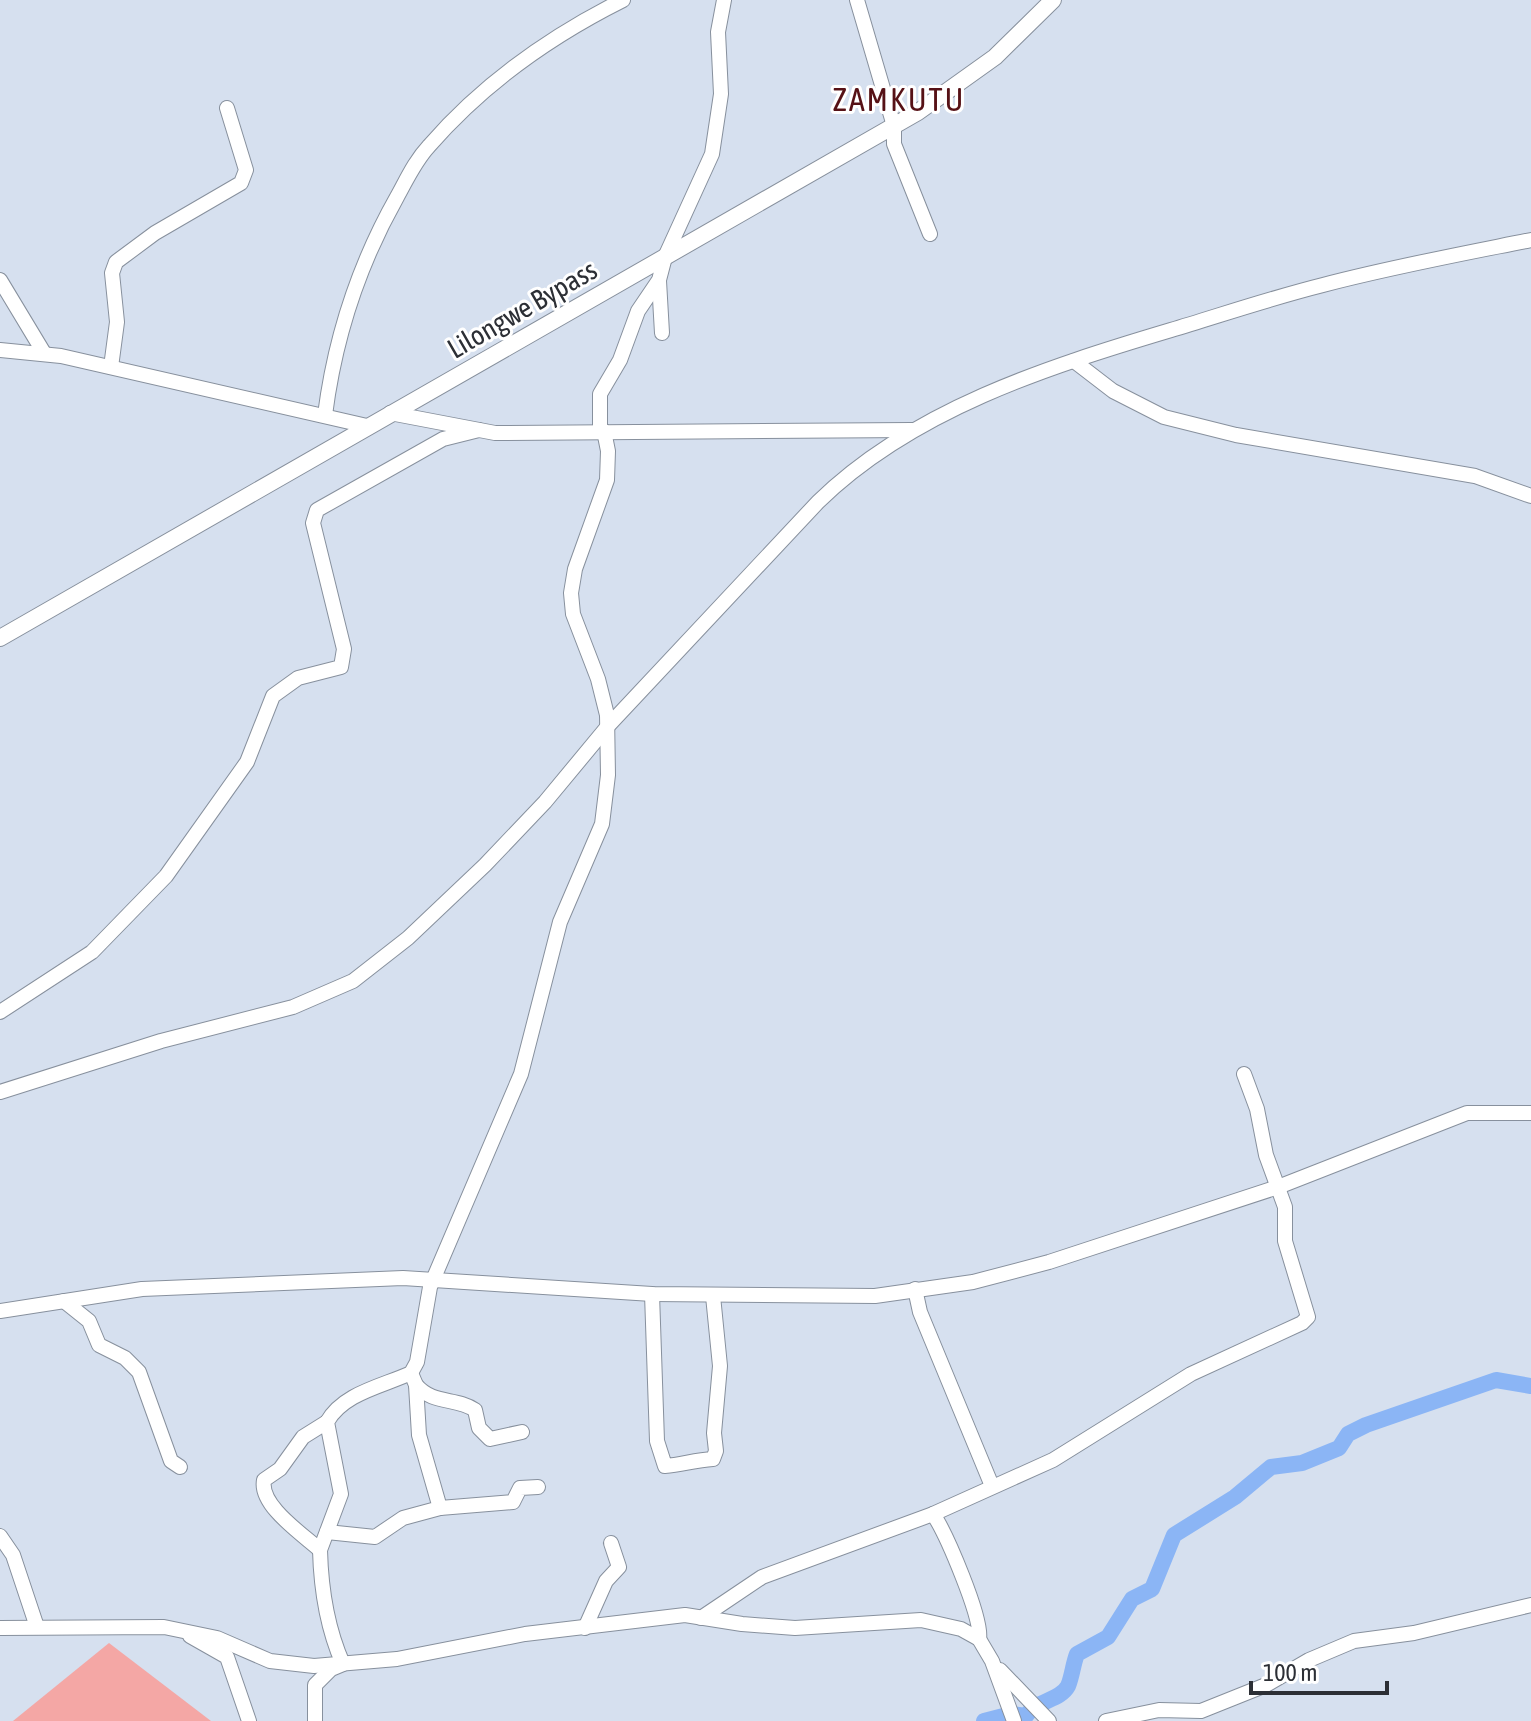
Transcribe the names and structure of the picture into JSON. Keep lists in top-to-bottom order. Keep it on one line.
{"streets":{"main road":["Lilongwe Bypass"]},"districts":["ZAMKUTU"],"scale_bar":"100 m"}
